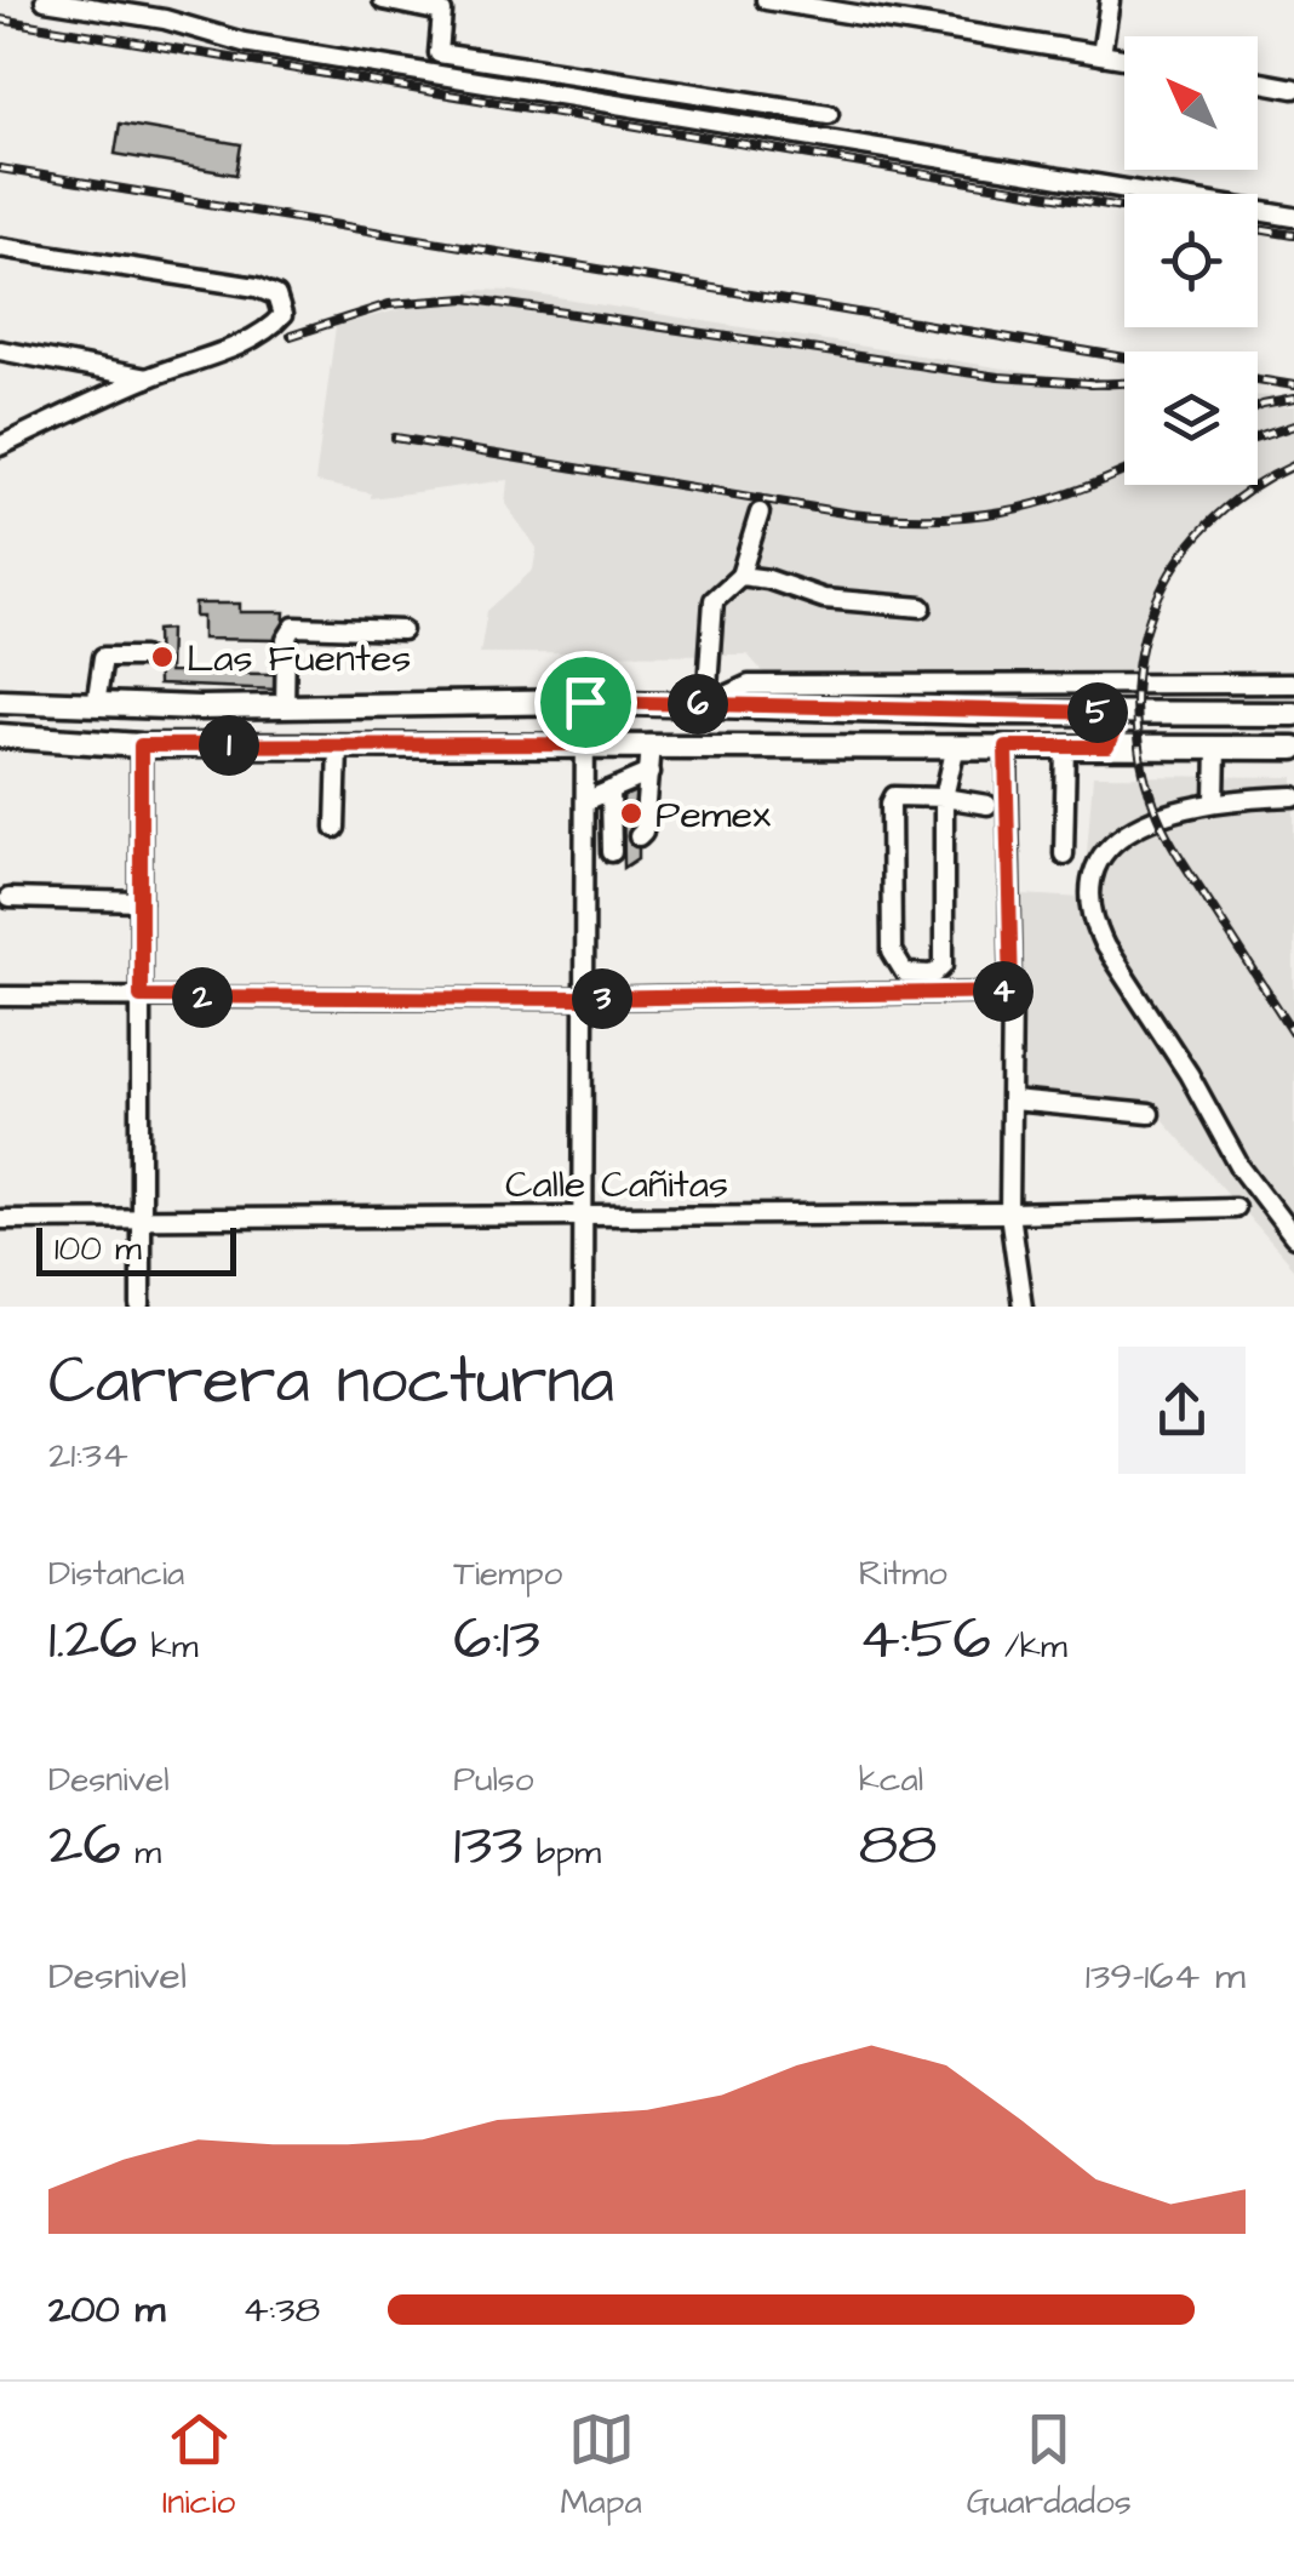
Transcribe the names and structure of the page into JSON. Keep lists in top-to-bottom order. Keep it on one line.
{"streets":{"street":["Calle Cañitas"]},"places":["Las Fuentes","Pemex"],"scale_bar":"100 m","north":"top left","page":{"pins":["6","5","1","4","2","3"],"scale":"100 m","heading":["Carrera nocturna","21:34"],"stats":[["Distancia","1.26 km"],["Tiempo","6:13"],["Ritmo","4:56 /km"],["Desnivel","26 m"],["Pulso","133 bpm"],["kcal","88"]],"chart":["Desnivel","139–164 m"],"list":[{"name":"200 m","note":"4:38"}],"tabs":["Inicio","Mapa","Guardados"]}}
